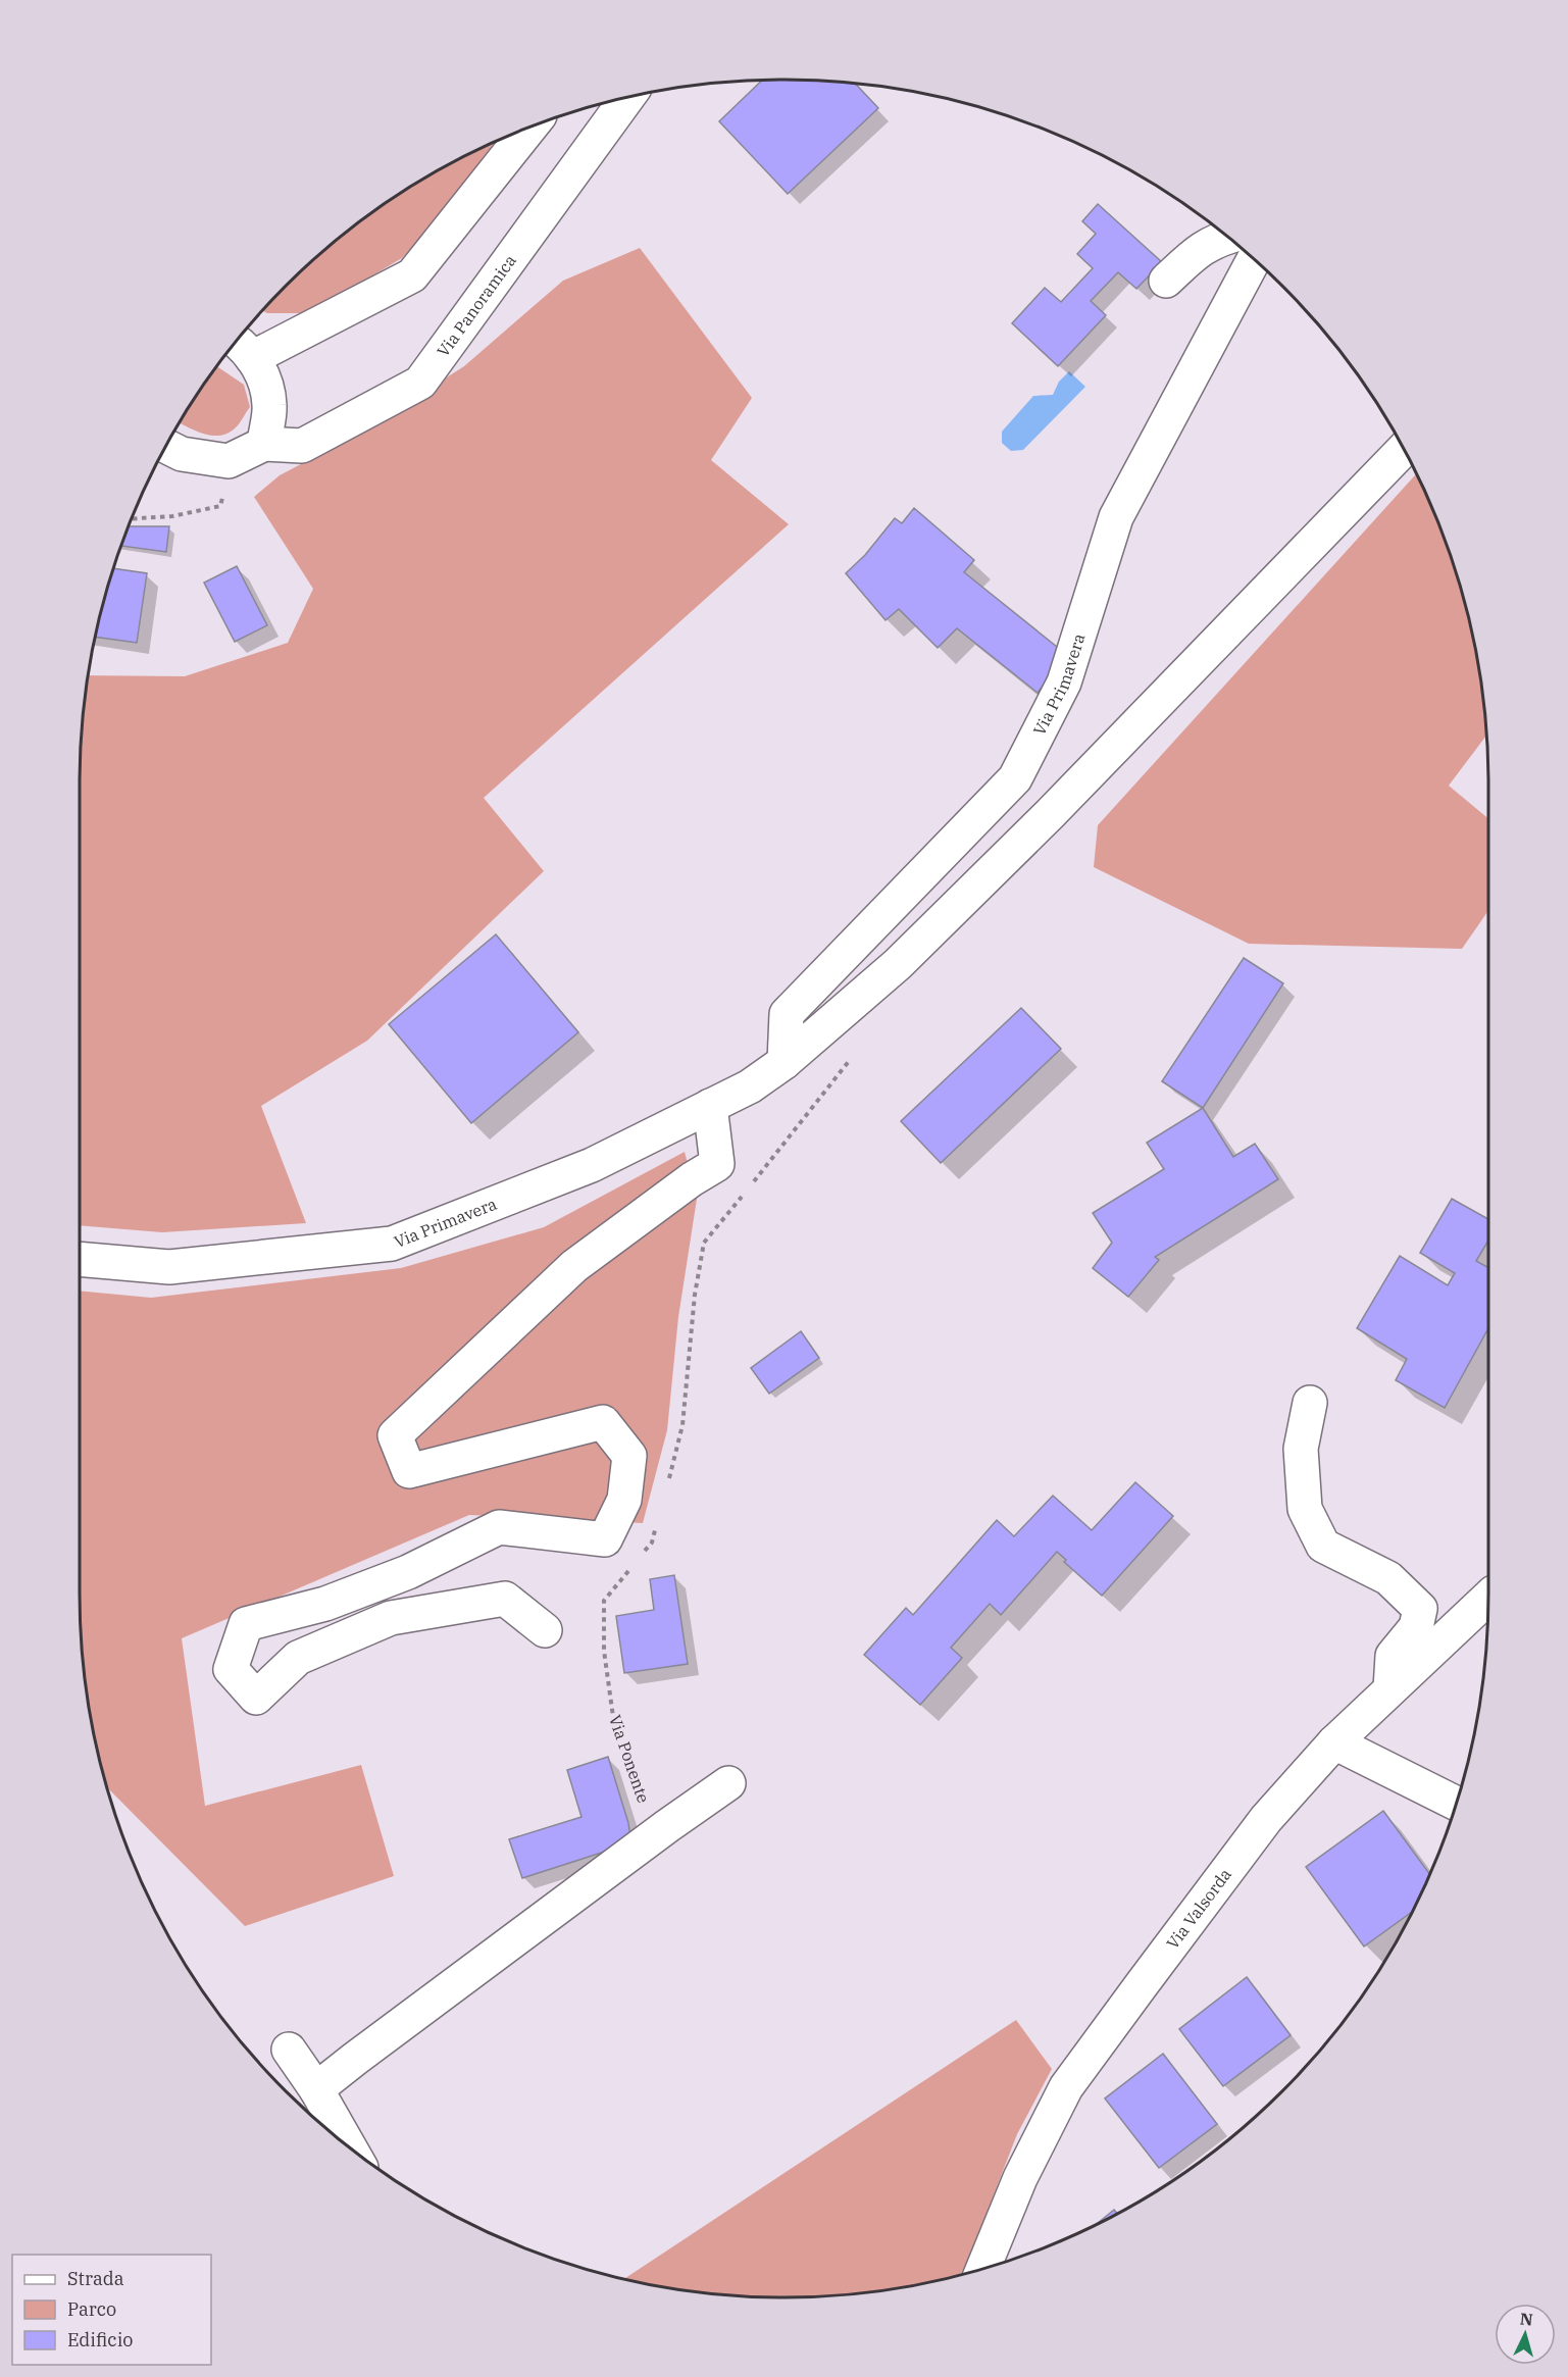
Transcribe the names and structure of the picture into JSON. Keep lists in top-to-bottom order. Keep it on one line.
{"streets":{"street":["Via Panoramica","Via Primavera","Via Valsorda"],"path":["Via Ponente"]},"legend":["Strada","Parco","Edificio"],"north":"top"}
